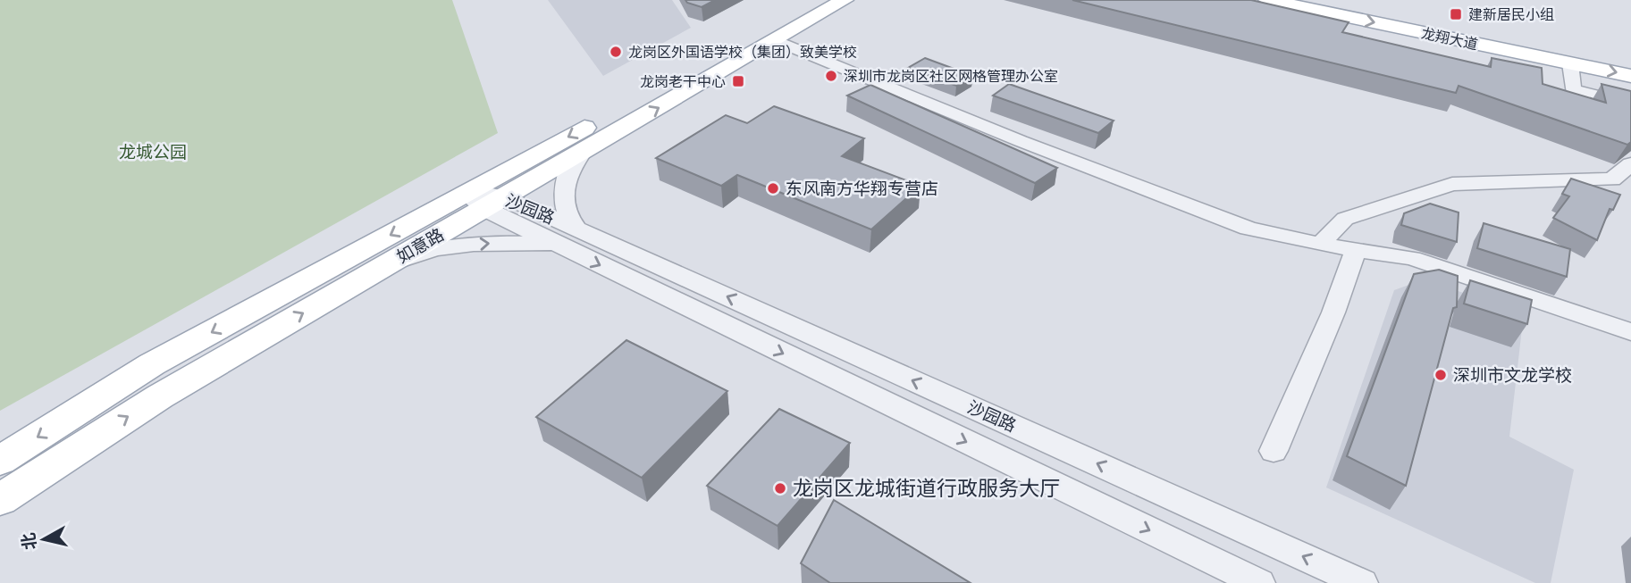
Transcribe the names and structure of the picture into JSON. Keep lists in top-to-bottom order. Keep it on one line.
{"streets":{"main road":["龙翔大道","如意路"],"street":["沙园路"]},"crossings":[["沙园路","如意路"]],"parks":["龙城公园"],"places":{"transit":["建新居民小组","龙岗老干中心"],"other":["龙岗区外国语学校（集团）致美学校","深圳市龙岗区社区网格管理办公室","东风南方华翔专营店","深圳市文龙学校","龙岗区龙城街道行政服务大厅"]},"north":"left"}
